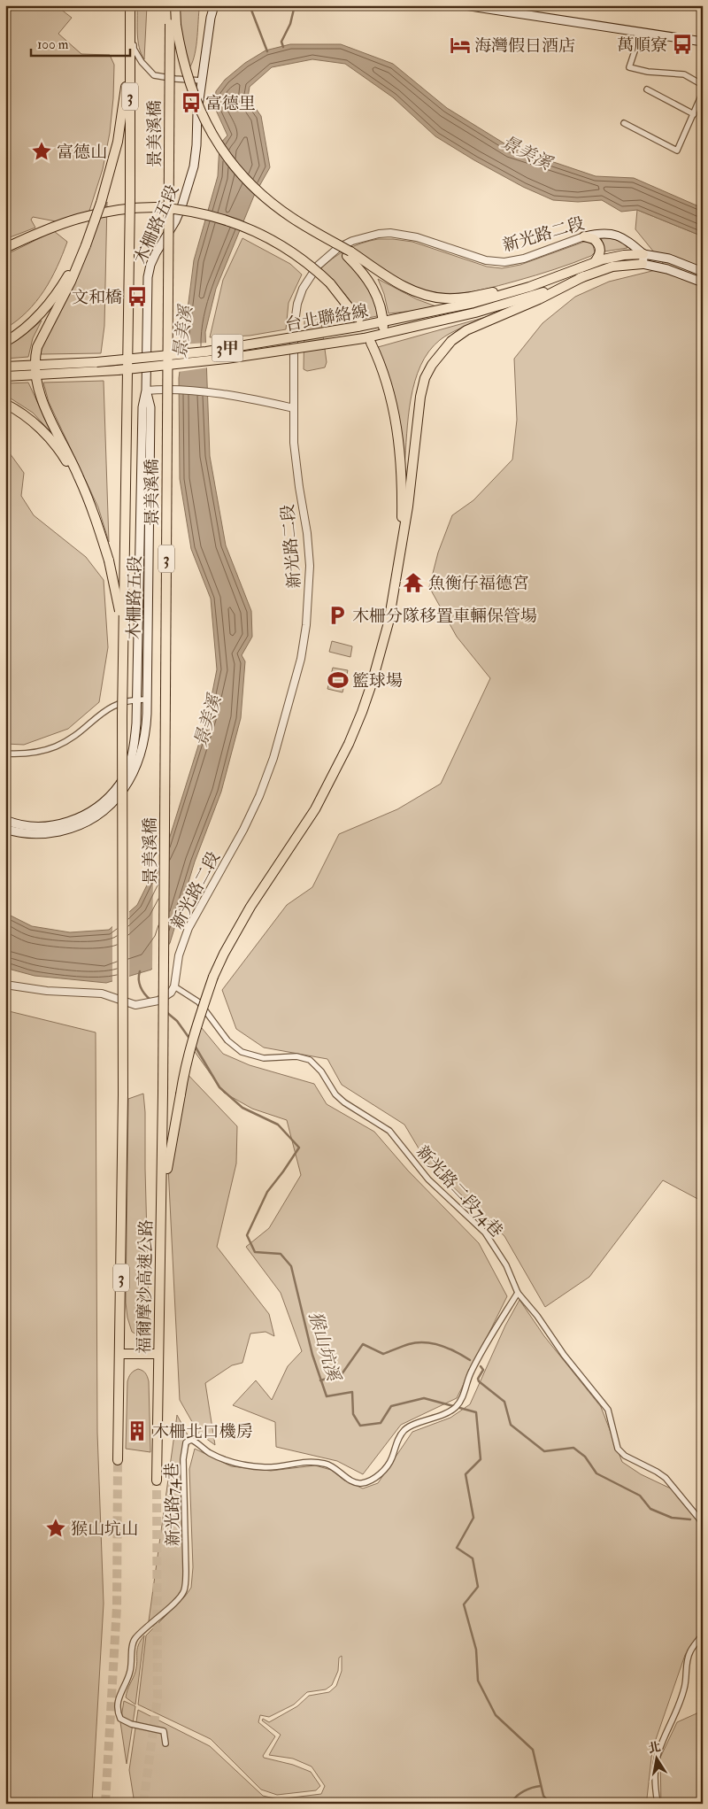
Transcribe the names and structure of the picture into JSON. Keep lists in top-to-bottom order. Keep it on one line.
{"streets":{"highway":["3","景美溪橋","台北聯絡線","3甲","福爾摩沙高速公路"],"main road":["木柵路五段","新光路二段"],"street":["新光路二段74巷","新光路74巷"]},"crossings":[["3","景美溪橋"],["景美溪橋","福爾摩沙高速公路"],["新光路二段","台北聯絡線"],["新光路二段","新光路二段74巷"],["新光路二段74巷","新光路74巷"]],"water":["景美溪","猴山坑溪"],"places":{"bus stop":["萬順寮","富德里","文和橋"],"hotel":["海灣假日酒店"],"place":["富德山","猴山坑山"],"temple":["魚衡仔福德宮"],"parking":["木柵分隊移置車輛保管場"],"sports":["籃球場"],"building":["木柵北口機房"]},"scale_bar":"100 m","north":"top"}
